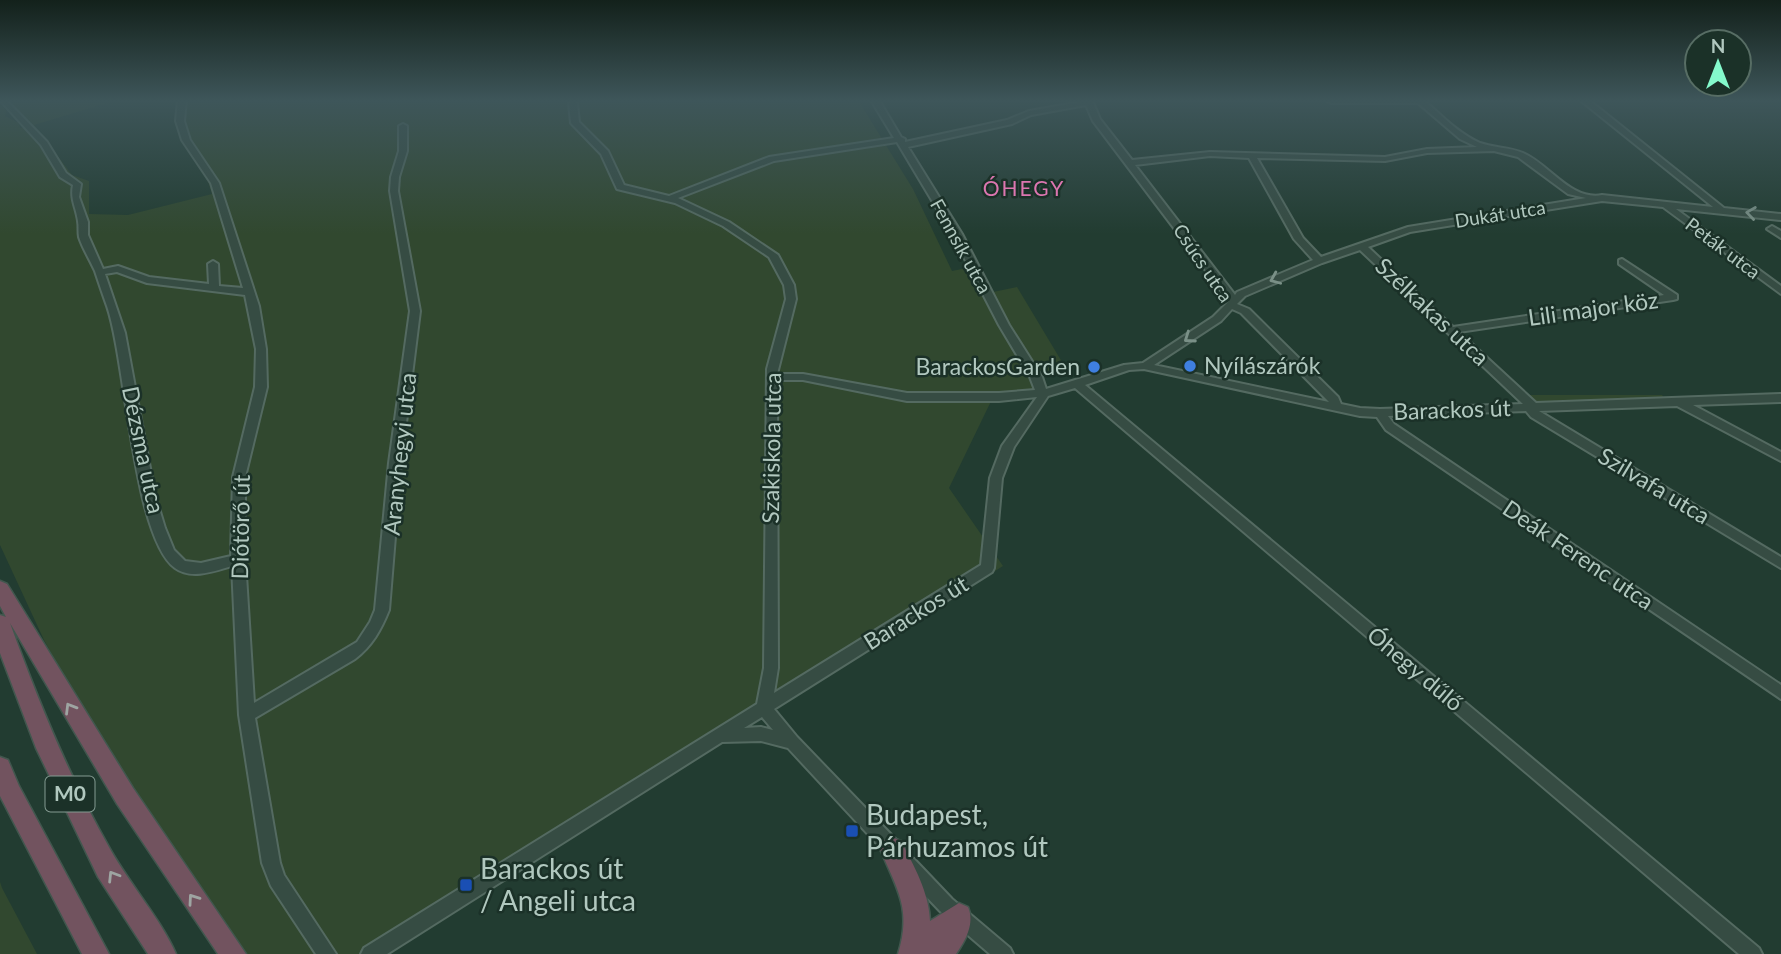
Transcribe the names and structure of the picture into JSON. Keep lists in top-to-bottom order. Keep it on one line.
{"streets":{"highway":["M0"],"street":["Dukát utca","Fennsík utca","Peták utca","Csúcs utca","Lili major köz","Szélkakas utca","Barackos út","Szakiskola utca","Dézsma utca","Aranyhegyi utca","Szilvafa utca","Diótörő út","Deák Ferenc utca","Óhegy dűlő"]},"crossings":[["Dukát utca","Peták utca"],["Dukát utca","Csúcs utca"],["Dukát utca","Szélkakas utca"],["Dukát utca","Barackos út"],["Fennsík utca","Barackos út"],["Csúcs utca","Barackos út"],["Lili major köz","Szélkakas utca"],["Szélkakas utca","Barackos út"],["Szélkakas utca","Szilvafa utca"],["Barackos út","Szakiskola utca"],["Barackos út","Szilvafa utca"],["Barackos út","Deák Ferenc utca"],["Barackos út","Óhegy dűlő"],["Dézsma utca","Diótörő út"],["Aranyhegyi utca","Diótörő út"]],"one_way":["Dukát utca"],"districts":["ÓHEGY"],"places":{"other":["Nyílászárók","BarackosGarden"],"transit":["Budapest, Párhuzamos út","Barackos út / Angeli utca"]},"north":"top"}
